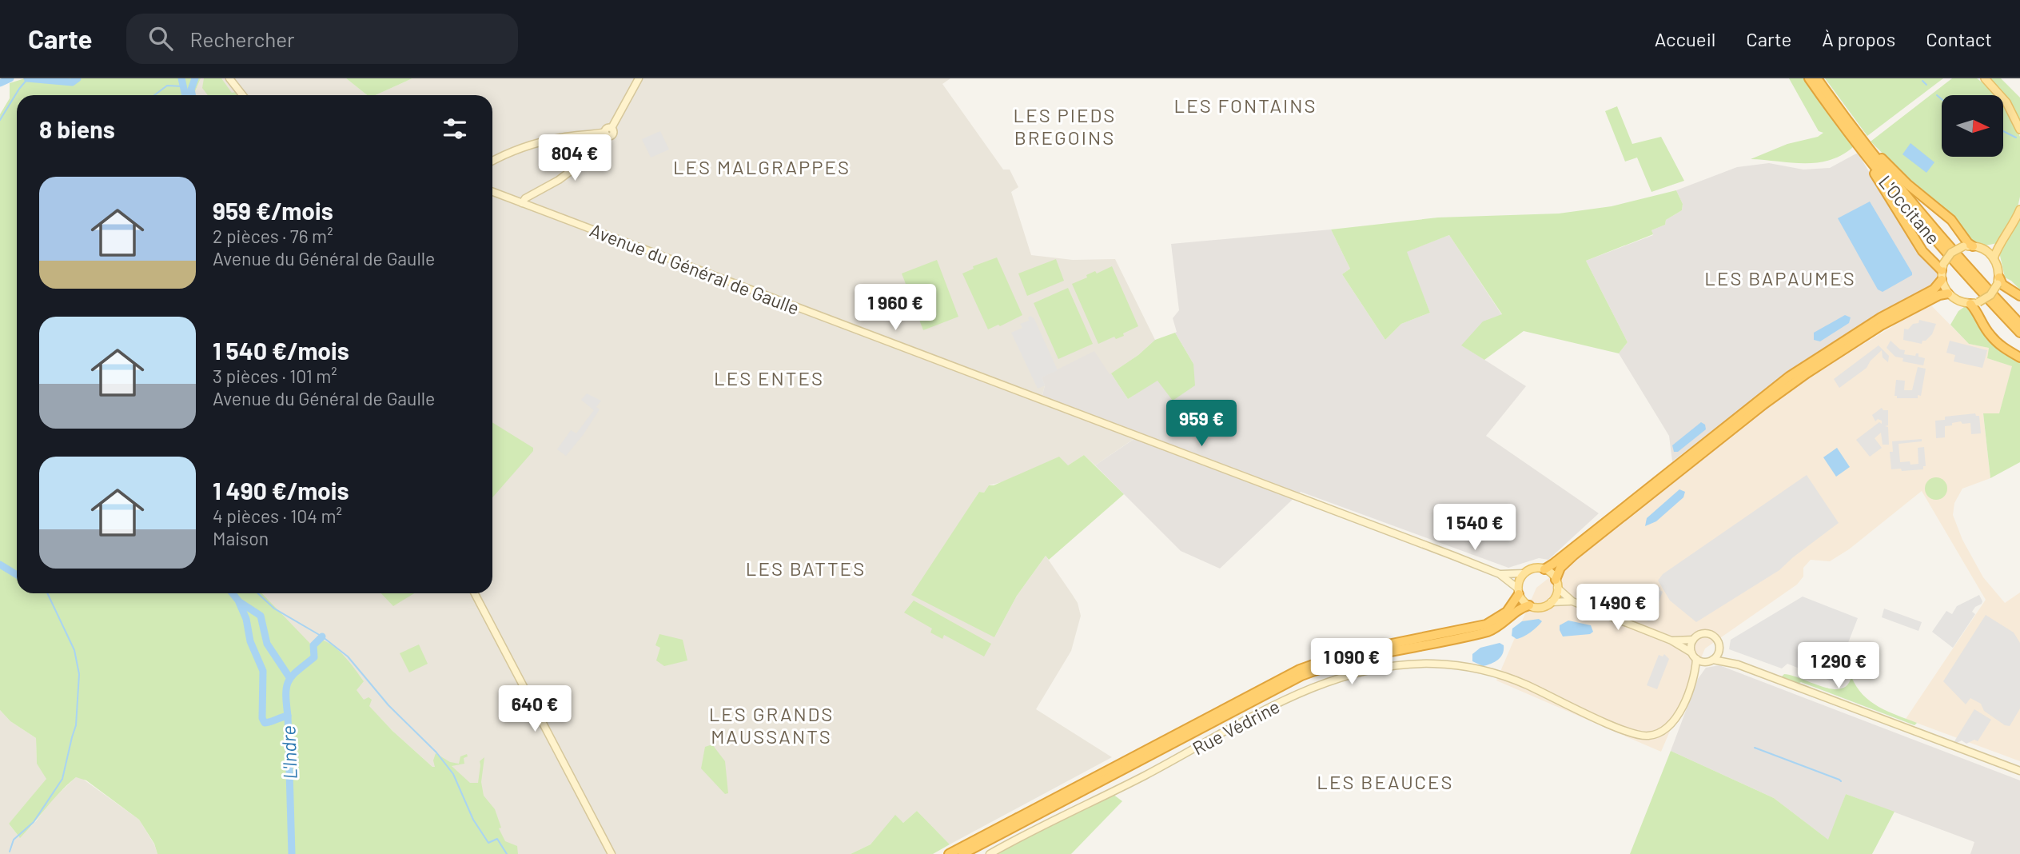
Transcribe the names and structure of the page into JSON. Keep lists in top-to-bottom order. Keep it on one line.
{"streets":{"highway":["L'Occitane"],"main road":["Avenue du Général de Gaulle","Rue Védrine"]},"districts":["LES FONTAINS","LES PIEDS BREGOINS","LES MALGRAPPES","LES BAPAUMES","LES ENTES","LES BATTES","LES GRANDS MAUSSANTS","LES BEAUCES"],"water":["L'Indre"],"north":"right","page":{"header":"Carte","search":"Rechercher","nav":["Accueil","Carte","À propos","Contact"],"heading":"8 biens","price":["804 €","1 960 €","959 €","1 540 €","1 490 €","1 090 €","1 290 €","640 €"],"list":[{"name":"959 €/mois","note":"2 pièces · 76 m² · Avenue du Général de Gaulle"},{"name":"1 540 €/mois","note":"3 pièces · 101 m² · Avenue du Général de Gaulle"},{"name":"1 490 €/mois","note":"4 pièces · 104 m² · Maison"}]}}
